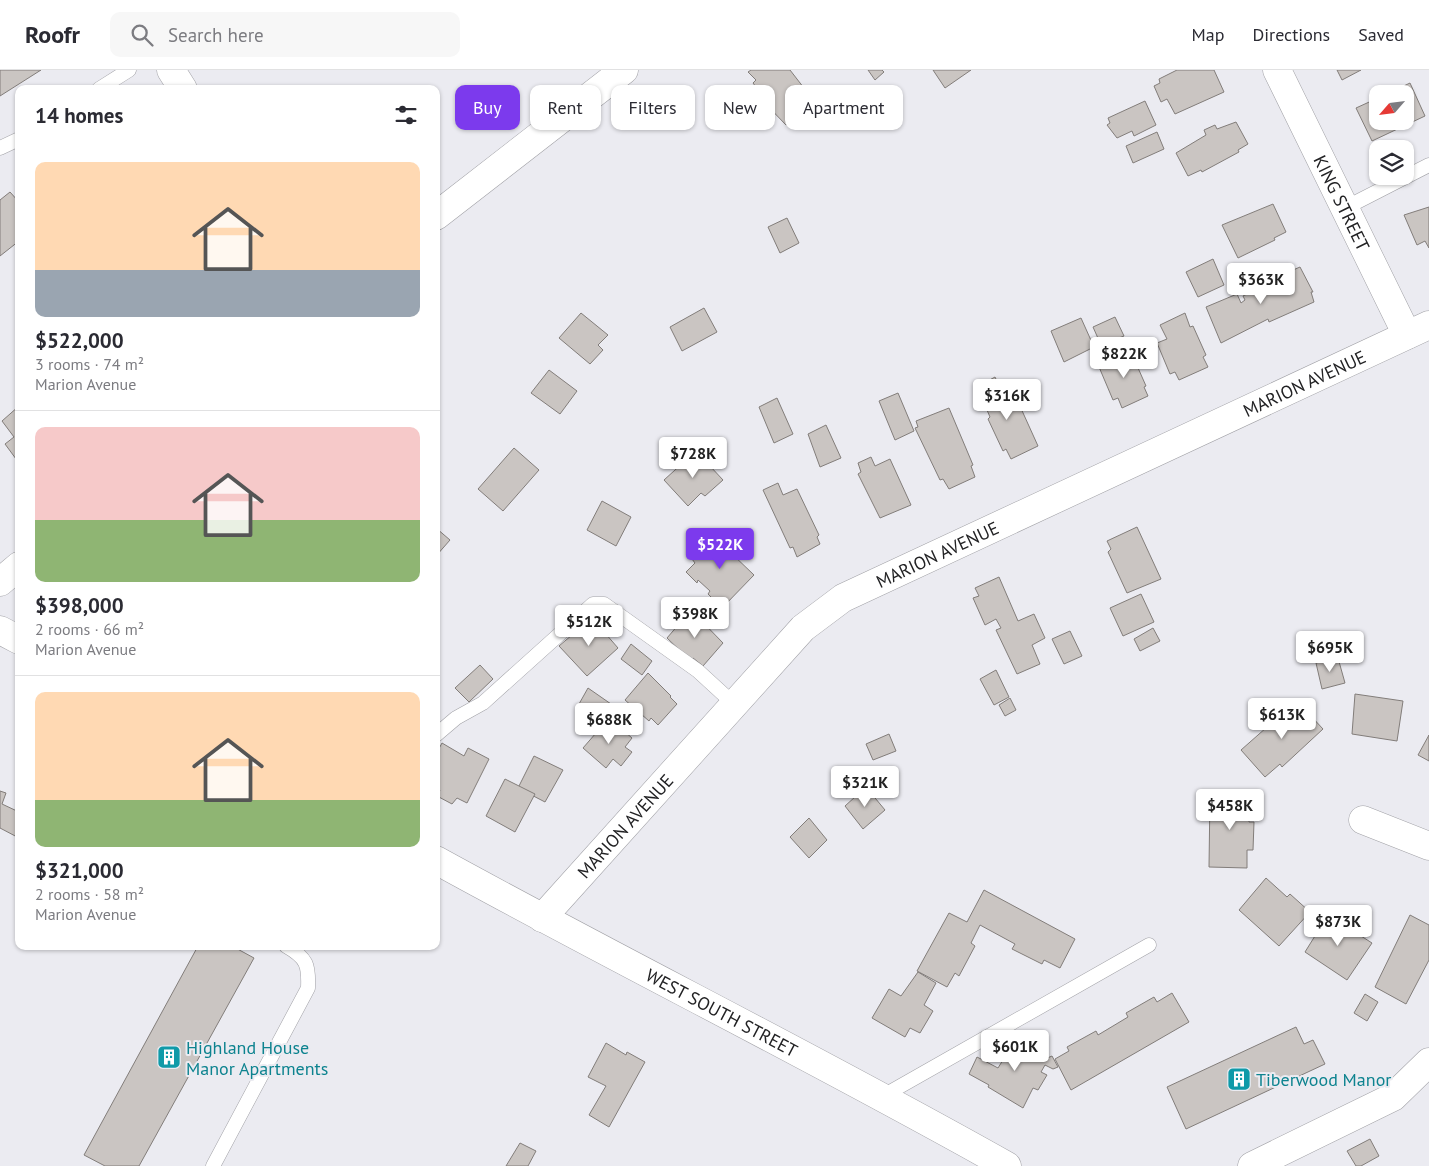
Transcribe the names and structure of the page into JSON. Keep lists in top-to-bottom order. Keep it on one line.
{"streets":{"street":["KING STREET","MARION AVENUE","WEST SOUTH STREET"]},"crossings":[["KING STREET","MARION AVENUE"],["MARION AVENUE","WEST SOUTH STREET"]],"places":{"building":["Highland House Manor Apartments","Tiberwood Manor"]},"north":"bottom left","page":{"header":"Roofr","search":"Search here","nav":["Map","Directions","Saved"],"chip":["Buy","Rent","Filters","New","Apartment"],"heading":"14 homes","list":[{"name":"$522,000","note":"3 rooms · 74 m² · Marion Avenue"},{"name":"$398,000","note":"2 rooms · 66 m² · Marion Avenue"},{"name":"$321,000","note":"2 rooms · 58 m² · Marion Avenue"}],"price":["$363K","$822K","$316K","$728K","$522K","$398K","$512K","$695K","$613K","$688K","$321K","$458K","$873K","$601K"]}}
